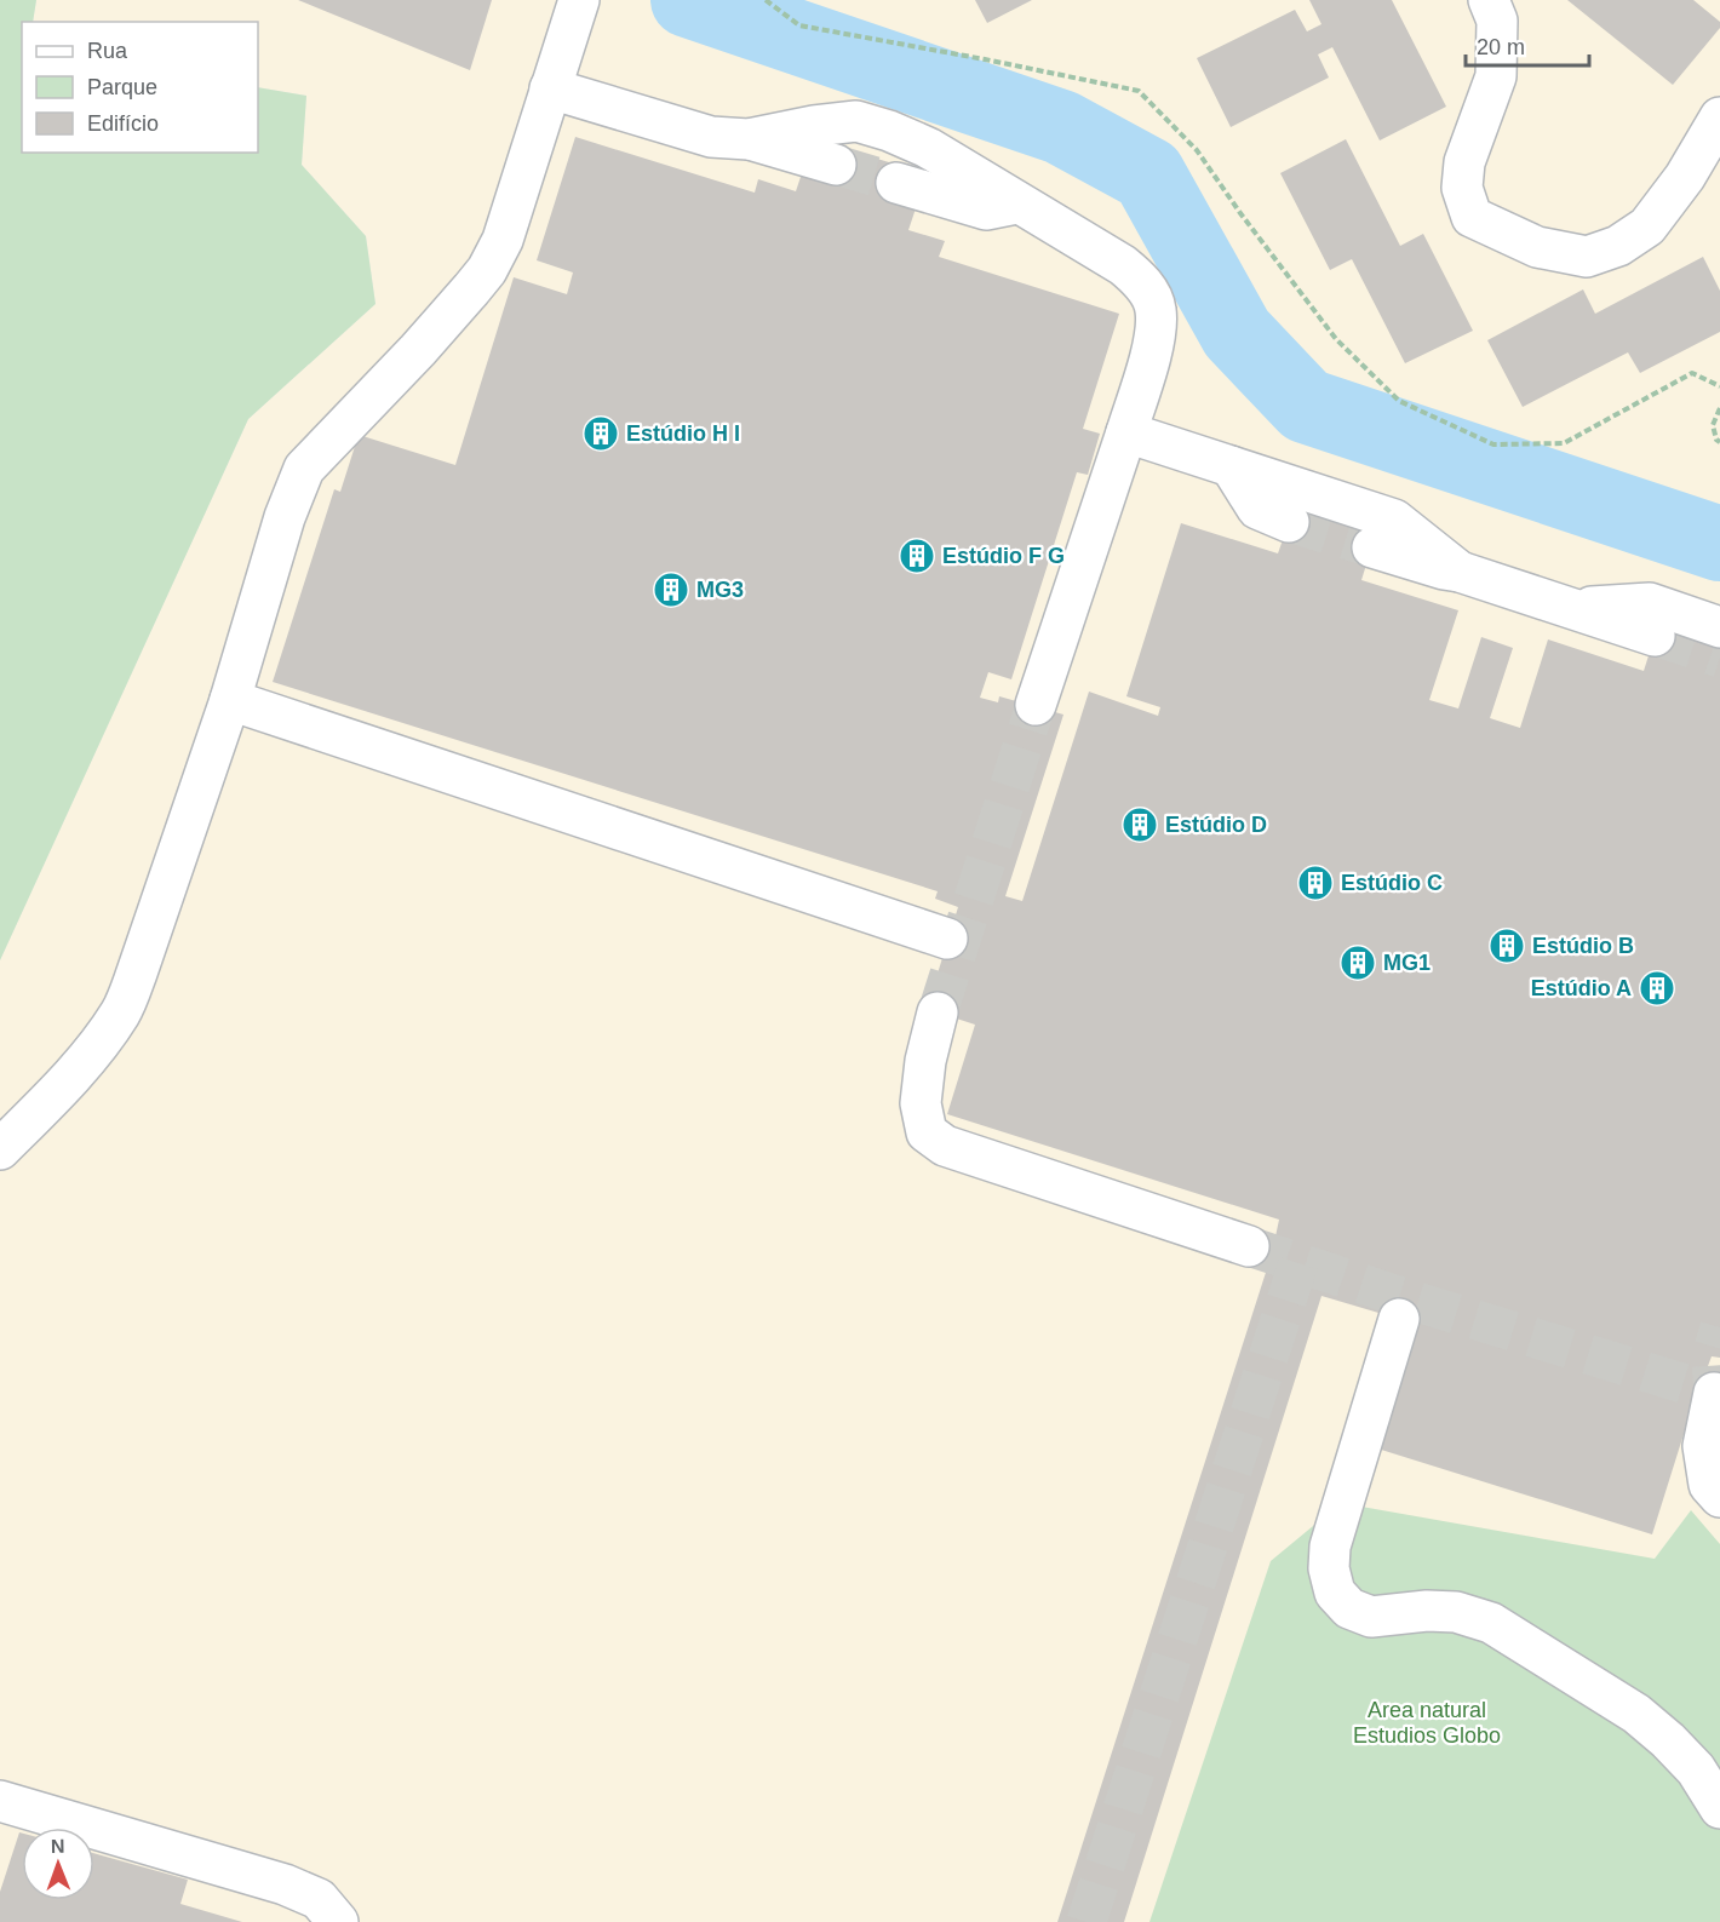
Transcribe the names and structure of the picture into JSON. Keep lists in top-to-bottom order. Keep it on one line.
{"parks":["Area natural Estudios Globo"],"places":{"building":["Estúdio H I","Estúdio F G","MG3","Estúdio D","Estúdio C","Estúdio B","MG1","Estúdio A"]},"legend":["Rua","Parque","Edifício"],"scale_bar":"20 m","north":"top"}
